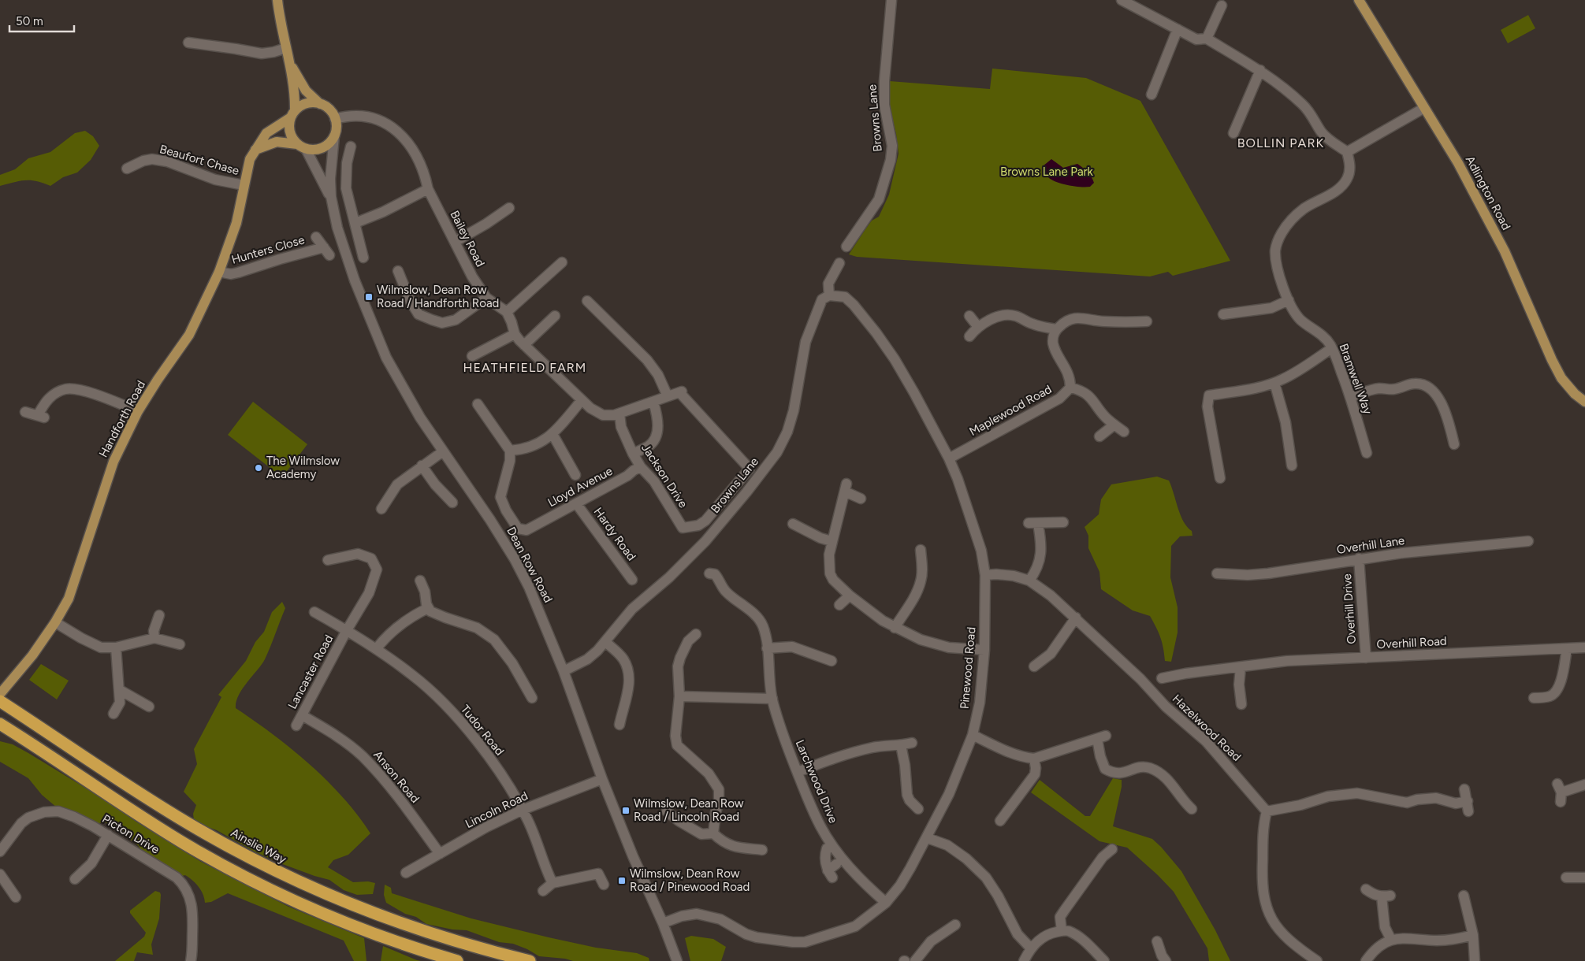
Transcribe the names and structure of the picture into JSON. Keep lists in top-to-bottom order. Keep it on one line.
{"streets":{"highway":["Ainslie Way"],"main road":["Adlington Road","Handforth Road"],"street":["Browns Lane","Beaufort Chase","Bailey Road","Hunters Close","Bramwell Way","Maplewood Road","Jackson Drive","Lloyd Avenue","Hardy Road","Overhill Lane","Dean Row Road","Overhill Drive","Overhill Road","Pinewood Road","Lancaster Road","Hazelwood Road","Tudor Road","Anson Road","Larchwood Drive","Lincoln Road","Picton Drive"]},"crossings":[["Browns Lane","Dean Row Road"],["Browns Lane","Pinewood Road"],["Beaufort Chase","Handforth Road"],["Bailey Road","Handforth Road"],["Bailey Road","Dean Row Road"],["Hunters Close","Handforth Road"],["Maplewood Road","Pinewood Road"],["Handforth Road","Dean Row Road"],["Jackson Drive","Lloyd Avenue"],["Lloyd Avenue","Hardy Road"],["Overhill Lane","Overhill Drive"],["Dean Row Road","Pinewood Road"],["Dean Row Road","Lincoln Road"],["Overhill Drive","Overhill Road"],["Pinewood Road","Hazelwood Road"],["Pinewood Road","Larchwood Drive"],["Lancaster Road","Tudor Road"],["Lancaster Road","Anson Road"],["Tudor Road","Lincoln Road"],["Anson Road","Lincoln Road"]],"districts":["BOLLIN PARK","HEATHFIELD FARM"],"parks":["Browns Lane Park"],"places":{"transit":["Wilmslow, Dean Row Road / Handforth Road","Wilmslow, Dean Row Road / Lincoln Road","Wilmslow, Dean Row Road / Pinewood Road"],"other":["The Wilmslow Academy"]},"scale_bar":"50 m"}
